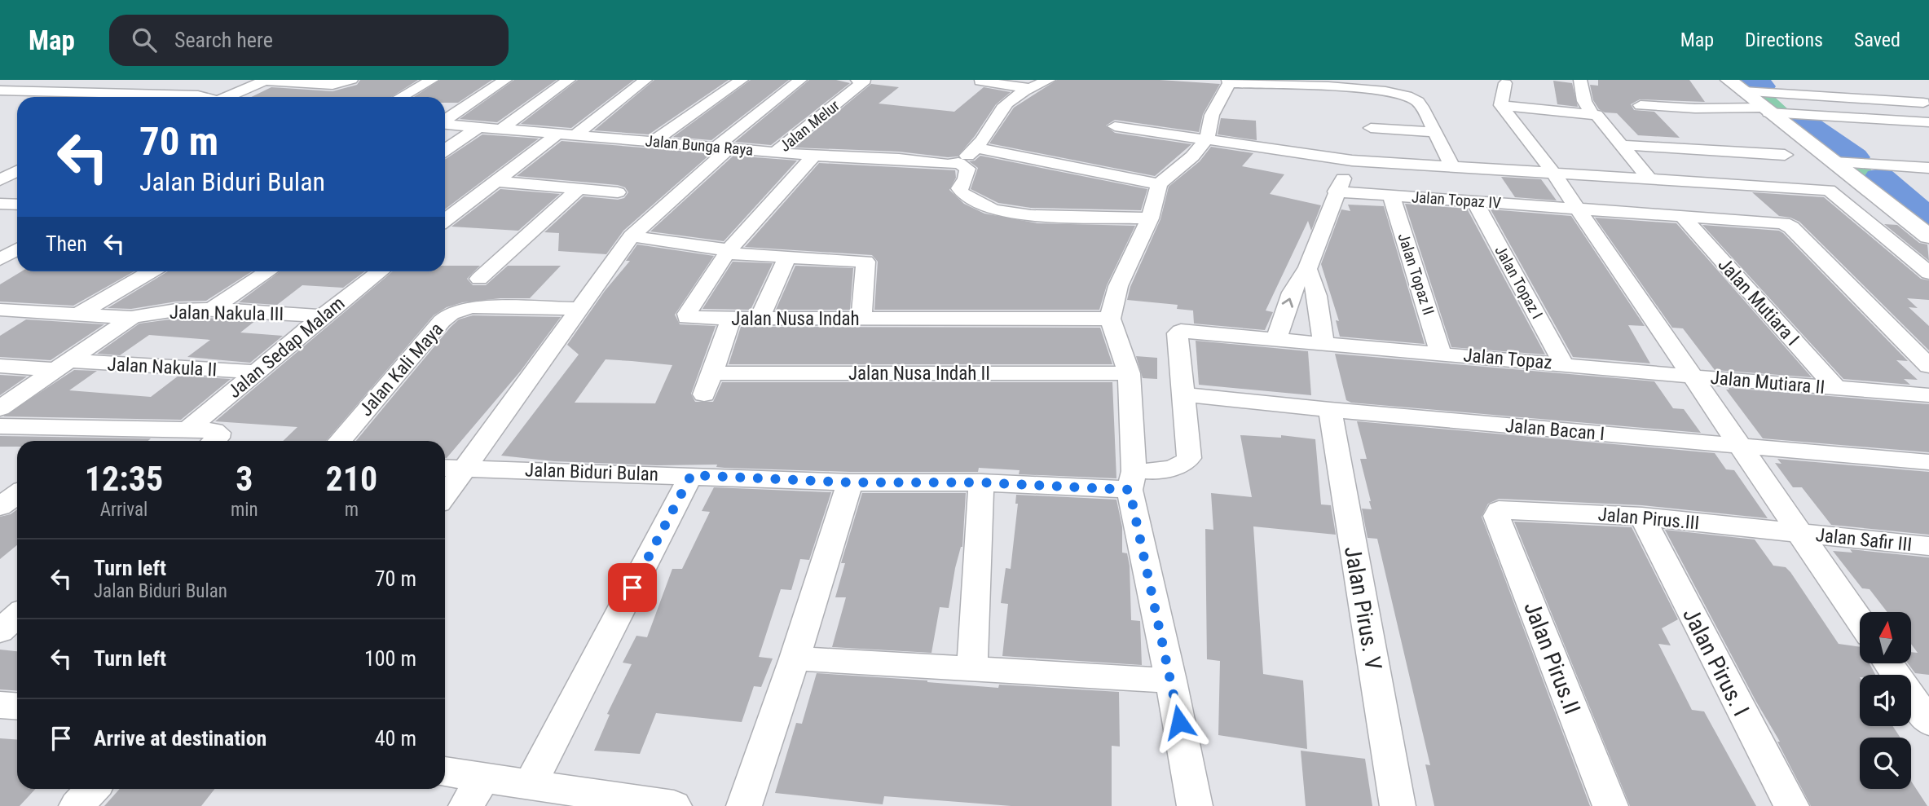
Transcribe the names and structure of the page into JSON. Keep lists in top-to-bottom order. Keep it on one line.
{"streets":{"street":["Jalan Melur","Jalan Bunga Raya","Jalan Topaz IV","Jalan Topaz II","Jalan Topaz I","Jalan Mutiara I","Jalan Nakula III","Jalan Nusa Indah","Jalan Sedap Malam","Jalan Topaz","Jalan Nakula II","Jalan Kali Maya","Jalan Nusa Indah II","Jalan Mutiara II","Jalan Bacan I","Jalan Biduri Bulan","Jalan Pirus.III","Jalan Safir III","Jalan Pirus. V","Jalan Pirus.II","Jalan Pirus. I"]},"crossings":[["Jalan Melur","Jalan Bunga Raya"],["Jalan Bunga Raya","Jalan Nusa Indah"],["Jalan Topaz IV","Jalan Topaz II"],["Jalan Topaz IV","Jalan Topaz I"],["Jalan Topaz II","Jalan Topaz"],["Jalan Topaz I","Jalan Topaz"],["Jalan Mutiara I","Jalan Mutiara II"],["Jalan Nakula III","Jalan Sedap Malam"],["Jalan Sedap Malam","Jalan Nakula II"],["Jalan Topaz","Jalan Mutiara II"],["Jalan Topaz","Jalan Bacan I"],["Jalan Topaz","Jalan Biduri Bulan"],["Jalan Mutiara II","Jalan Bacan I"],["Jalan Mutiara II","Jalan Pirus.III"],["Jalan Mutiara II","Jalan Safir III"],["Jalan Bacan I","Jalan Pirus. V"],["Jalan Pirus.III","Jalan Safir III"],["Jalan Pirus.III","Jalan Pirus.II"],["Jalan Pirus.III","Jalan Pirus. I"]],"north":"top","page":{"header":"Map","search":"Search here","nav":["Map","Directions","Saved"],"turn":["70 m","Jalan Biduri Bulan"],"then":"Then","eta":["12:35","Arrival","3","min","210","m"],"list":[{"name":"Turn left","note":"Jalan Biduri Bulan","value":"70 m"},{"name":"Turn left","value":"100 m"},{"name":"Arrive at destination","value":"40 m"}]}}
